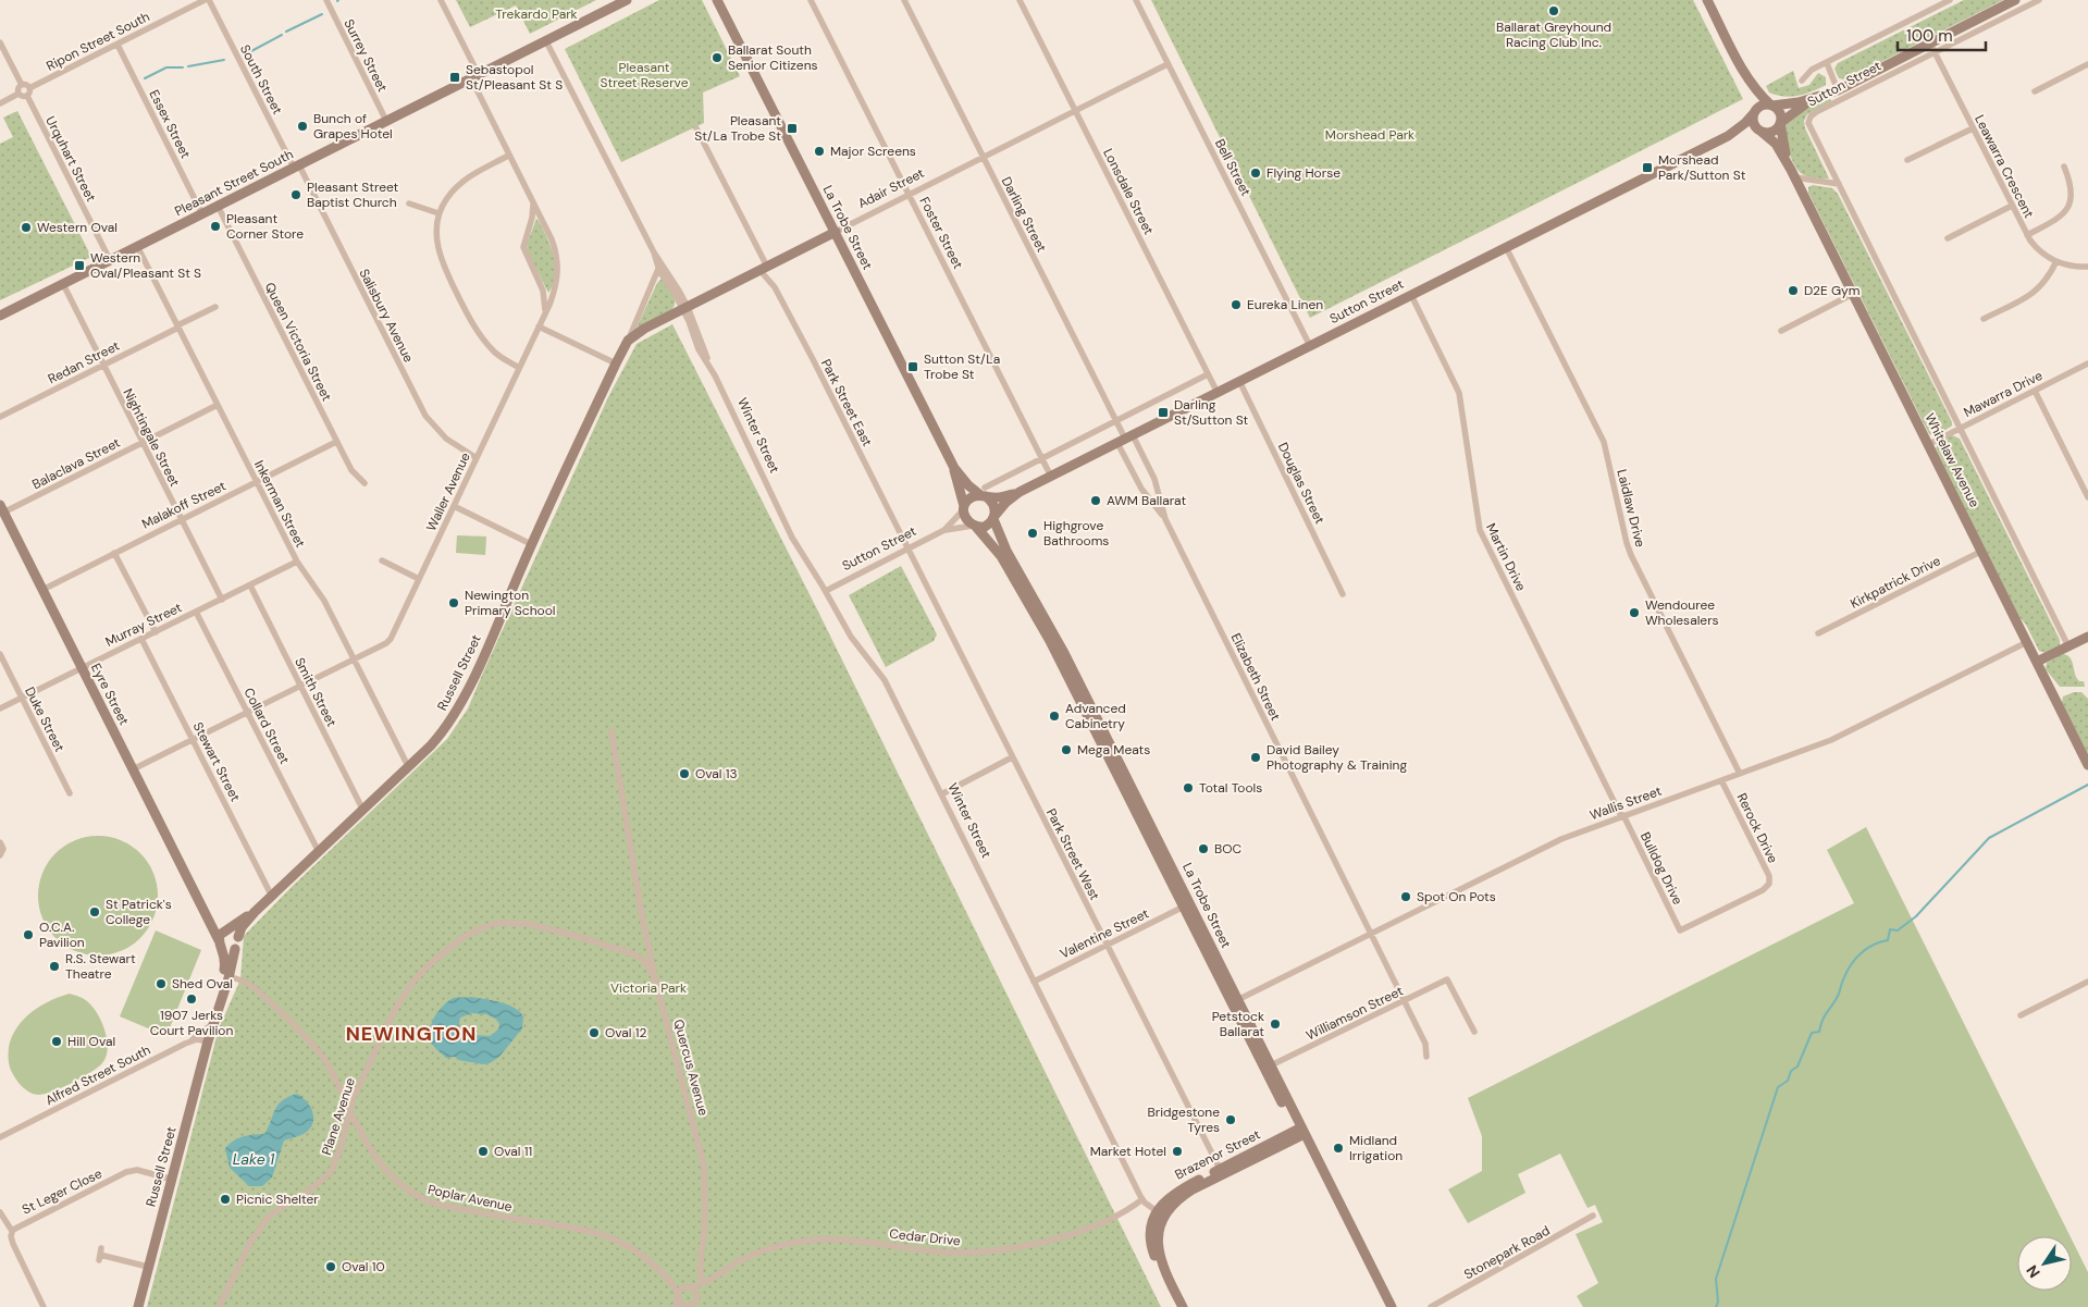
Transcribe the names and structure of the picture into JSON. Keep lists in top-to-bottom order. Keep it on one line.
{"streets":{"main road":["Sutton Street","Pleasant Street South","Adair Street","La Trobe Street","Whitelaw Avenue","Russell Street","Eyre Street","Brazenor Street"],"street":["Ripon Street South","Surrey Street","South Street","Essex Street","Urquhart Street","Leawarra Crescent","Bell Street","Lonsdale Street","Darling Street","Foster Street","Salisbury Avenue","Queen Victoria Street","Redan Street","Mawarra Drive","Park Street East","Winter Street","Nightingale Street","Balaclava Street","Douglas Street","Waller Avenue","Inkerman Street","Malakoff Street","Laidlaw Drive","Martin Drive","Kirkpatrick Drive","Murray Street","Elizabeth Street","Smith Street","Duke Street","Collard Street","Stewart Street","Wallis Street","Rerock Drive","Park Street West","Bulldog Drive","Valentine Street","Williamson Street","Quercus Avenue","Alfred Street South","Plane Avenue","St Leger Close","Poplar Avenue","Cedar Drive","Stonepark Road"]},"crossings":[["Ripon Street South","Essex Street"],["Ripon Street South","Urquhart Street"],["Surrey Street","Pleasant Street South"],["South Street","Pleasant Street South"],["South Street","Salisbury Avenue"],["Sutton Street","Leawarra Crescent"],["Sutton Street","Bell Street"],["Sutton Street","Lonsdale Street"],["Sutton Street","Darling Street"],["Sutton Street","La Trobe Street"],["Sutton Street","Foster Street"],["Sutton Street","Park Street East"],["Sutton Street","Winter Street"],["Sutton Street","Whitelaw Avenue"],["Sutton Street","Douglas Street"],["Sutton Street","Laidlaw Drive"],["Sutton Street","Martin Drive"],["Sutton Street","Elizabeth Street"],["Sutton Street","Park Street West"],["Essex Street","Pleasant Street South"],["Urquhart Street","Pleasant Street South"],["Bell Street","Adair Street"],["Pleasant Street South","Salisbury Avenue"],["Pleasant Street South","Queen Victoria Street"],["Pleasant Street South","Winter Street"],["Pleasant Street South","Nightingale Street"],["Pleasant Street South","Waller Avenue"],["Pleasant Street South","Inkerman Street"],["Adair Street","Lonsdale Street"],["Adair Street","Darling Street"],["Adair Street","La Trobe Street"],["Adair Street","Foster Street"],["Adair Street","Park Street East"],["Adair Street","Winter Street"],["Adair Street","Russell Street"],["Darling Street","Elizabeth Street"],["La Trobe Street","Wallis Street"],["La Trobe Street","Valentine Street"],["La Trobe Street","Williamson Street"],["La Trobe Street","Brazenor Street"],["Salisbury Avenue","Waller Avenue"],["Queen Victoria Street","Malakoff Street"],["Redan Street","Nightingale Street"],["Redan Street","Inkerman Street"],["Mawarra Drive","Whitelaw Avenue"],["Park Street East","Park Street West"],["Winter Street","Russell Street"],["Winter Street","Valentine Street"],["Winter Street","Brazenor Street"],["Winter Street","Cedar Drive"],["Nightingale Street","Balaclava Street"],["Nightingale Street","Malakoff Street"],["Nightingale Street","Murray Street"],["Whitelaw Avenue","Kirkpatrick Drive"],["Whitelaw Avenue","Wallis Street"],["Balaclava Street","Inkerman Street"],["Balaclava Street","Eyre Street"],["Waller Avenue","Inkerman Street"],["Waller Avenue","Smith Street"],["Waller Avenue","Eyre Street"],["Waller Avenue","Collard Street"],["Waller Avenue","Stewart Street"],["Inkerman Street","Malakoff Street"],["Inkerman Street","Murray Street"],["Inkerman Street","Russell Street"],["Malakoff Street","Eyre Street"],["Laidlaw Drive","Wallis Street"],["Martin Drive","Wallis Street"],["Martin Drive","Bulldog Drive"],["Murray Street","Smith Street"],["Murray Street","Eyre Street"],["Murray Street","Duke Street"],["Murray Street","Collard Street"],["Murray Street","Stewart Street"],["Russell Street","Smith Street"],["Russell Street","Eyre Street"],["Russell Street","Collard Street"],["Russell Street","Stewart Street"],["Russell Street","Alfred Street South"],["Russell Street","St Leger Close"],["Russell Street","Poplar Avenue"],["Elizabeth Street","Wallis Street"],["Elizabeth Street","Williamson Street"],["Wallis Street","Rerock Drive"],["Wallis Street","Bulldog Drive"],["Rerock Drive","Bulldog Drive"],["Park Street West","Valentine Street"],["Park Street West","Brazenor Street"],["Quercus Avenue","Plane Avenue"],["Quercus Avenue","Cedar Drive"],["Plane Avenue","Poplar Avenue"],["Poplar Avenue","Cedar Drive"]],"districts":["NEWINGTON"],"water":["Lake 1"],"parks":["Trekardo Park","Pleasant Street Reserve","Morshead Park","Victoria Park"],"places":{"other":["Ballarat Greyhound Racing Club Inc.","Ballarat South Senior Citizens","Bunch of Grapes Hotel","Major Screens","Flying Horse","Pleasant Street Baptist Church","Pleasant Corner Store","Western Oval","D2E Gym","Eureka Linen","AWM Ballarat","Highgrove Bathrooms","Newington Primary School","Wendouree Wholesalers","Advanced Cabinetry","Mega Meats","David Bailey Photography & Training","Oval 13","Total Tools","BOC","Spot On Pots","St Patrick's College","O.C.A. Pavilion","R.S. Stewart Theatre","Shed Oval","1907 Jerks Court Pavilion","Petstock Ballarat","Oval 12","Hill Oval","Bridgestone Tyres","Midland Irrigation","Oval 11","Market Hotel","Picnic Shelter","Oval 10"],"transit":["Sebastopol St/Pleasant St S","Pleasant St/La Trobe St","Morshead Park/Sutton St","Western Oval/Pleasant St S","Sutton St/La Trobe St","Darling St/Sutton St"]},"scale_bar":"100 m","north":"bottom left"}
